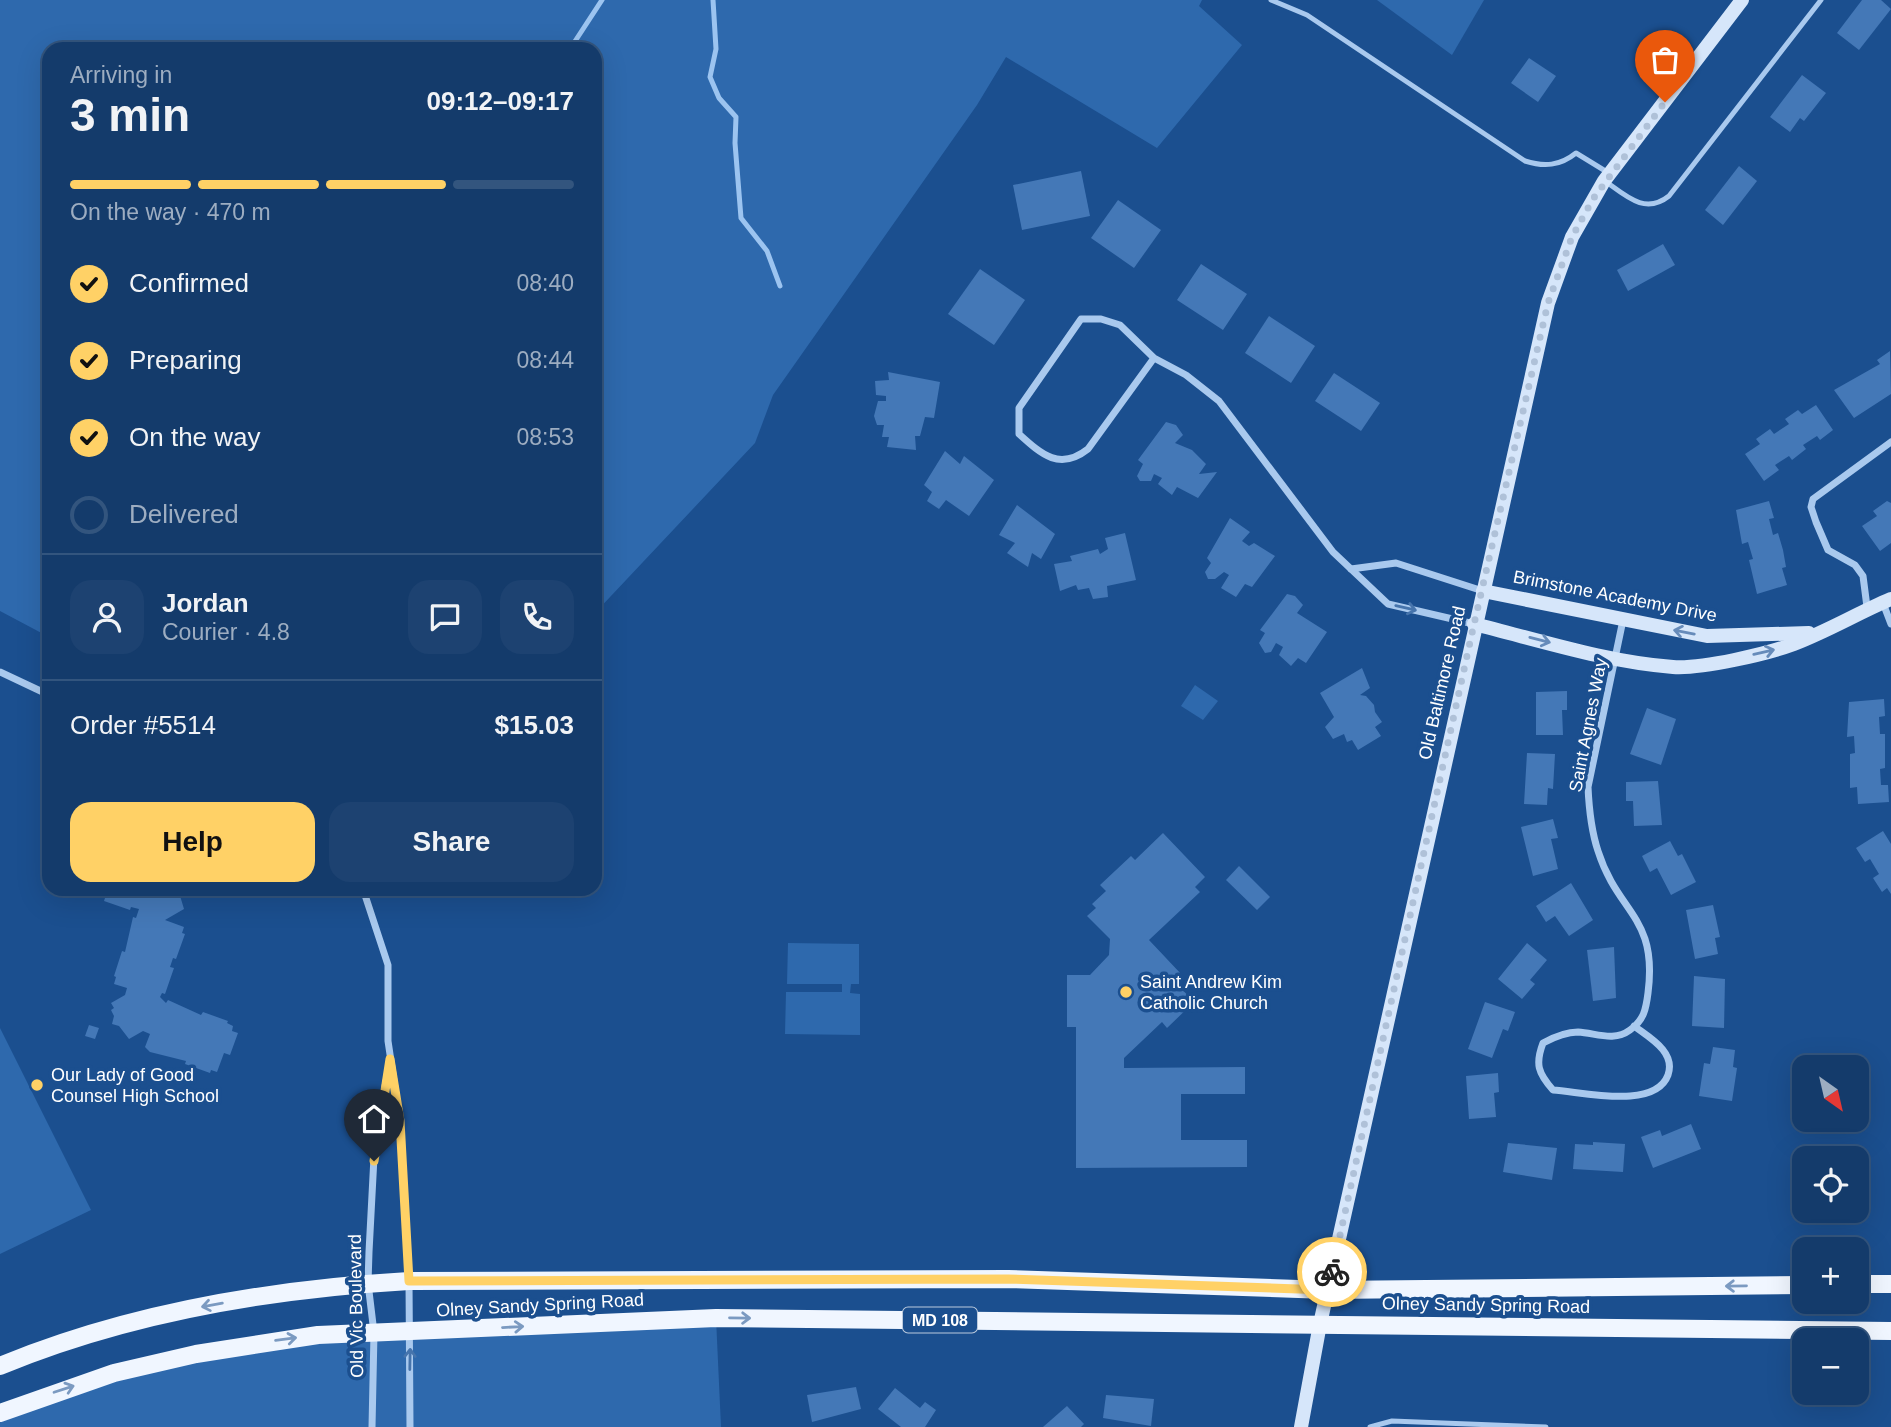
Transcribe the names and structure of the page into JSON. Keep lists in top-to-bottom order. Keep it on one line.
{"streets":{"main road":["Olney Sandy Spring Road","MD 108"],"street":["Brimstone Academy Drive","Old Baltimore Road","Saint Agnes Way","Old Vic Boulevard"]},"crossings":[["Brimstone Academy Drive","Old Baltimore Road"],["Brimstone Academy Drive","Saint Agnes Way"],["Old Baltimore Road","Olney Sandy Spring Road"],["Olney Sandy Spring Road","Old Vic Boulevard"]],"places":["Saint Andrew Kim Catholic Church","Our Lady of Good Counsel High School"],"north":"bottom right","page":{"heading":["3 min","Arriving in","09:12–09:17"],"panel":["Jordan","Courier · 4.8","Order #5514","$15.03"],"bar":"On the way · 470 m","list":[["Confirmed","08:40"],["Preparing","08:44"],["On the way","08:53"],"Delivered"],"buttons":["Help","Share"],"map_buttons":["+","−"]}}
